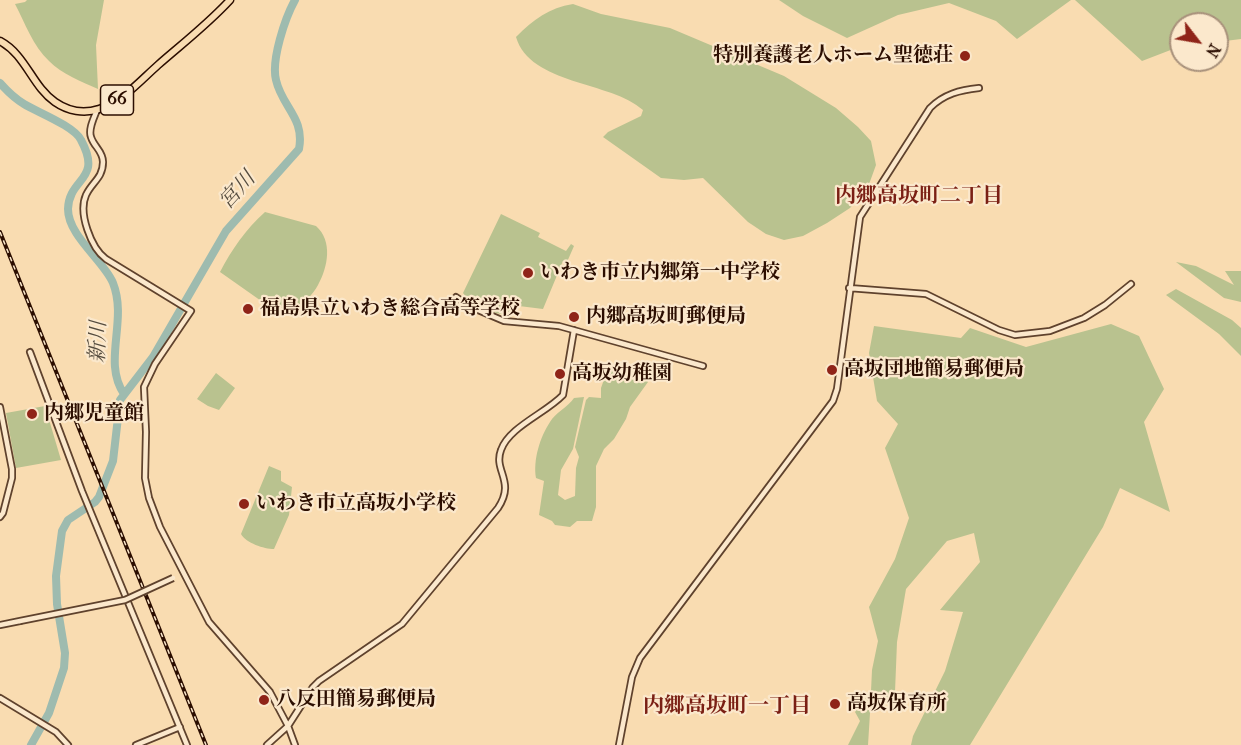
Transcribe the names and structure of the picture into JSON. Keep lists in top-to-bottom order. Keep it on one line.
{"streets":{"main road":["66"]},"districts":["内郷高坂町二丁目","内郷高坂町一丁目"],"water":["宮川","新川"],"places":["特別養護老人ホーム聖徳荘","いわき市立内郷第一中学校","福島県立いわき総合高等学校","内郷高坂町郵便局","高坂団地簡易郵便局","高坂幼稚園","内郷児童館","いわき市立高坂小学校","八反田簡易郵便局","高坂保育所"],"north":"bottom right"}
